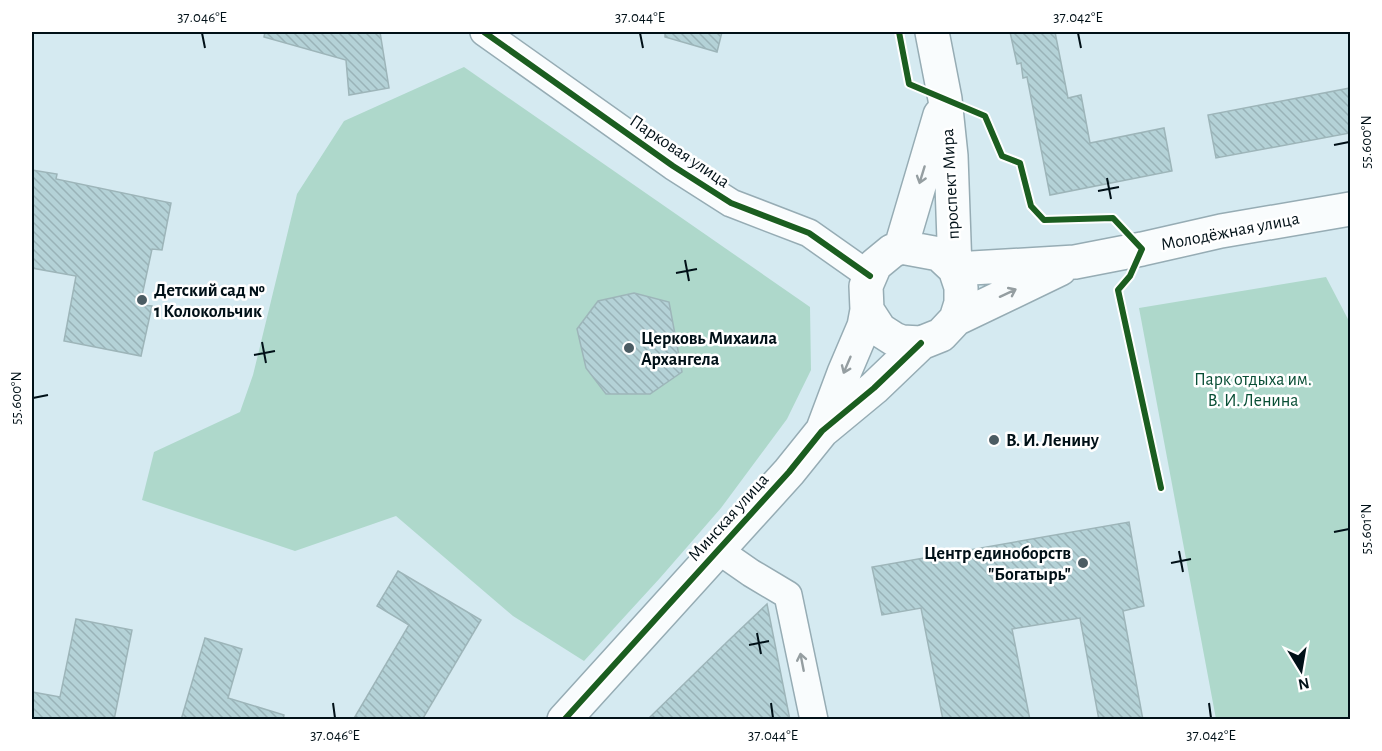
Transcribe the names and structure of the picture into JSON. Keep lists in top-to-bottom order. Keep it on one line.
{"streets":{"street":["Парковая улица","проспект Мира","Молодёжная улица","Минская улица"]},"crossings":[["Парковая улица","проспект Мира"],["Парковая улица","Молодёжная улица"],["Парковая улица","Минская улица"],["проспект Мира","Молодёжная улица"],["проспект Мира","Минская улица"],["Молодёжная улица","Минская улица"]],"parks":["Парк отдыха им. В. И. Ленина"],"places":["Детский сад № 1 Колокольчик","Церковь Михаила Архангела","В. И. Ленину","Центр единоборств \"Богатырь\""],"north":"bottom","coordinates":["37.046°E","37.044°E","37.042°E","55.600°N","55.601°N"]}
